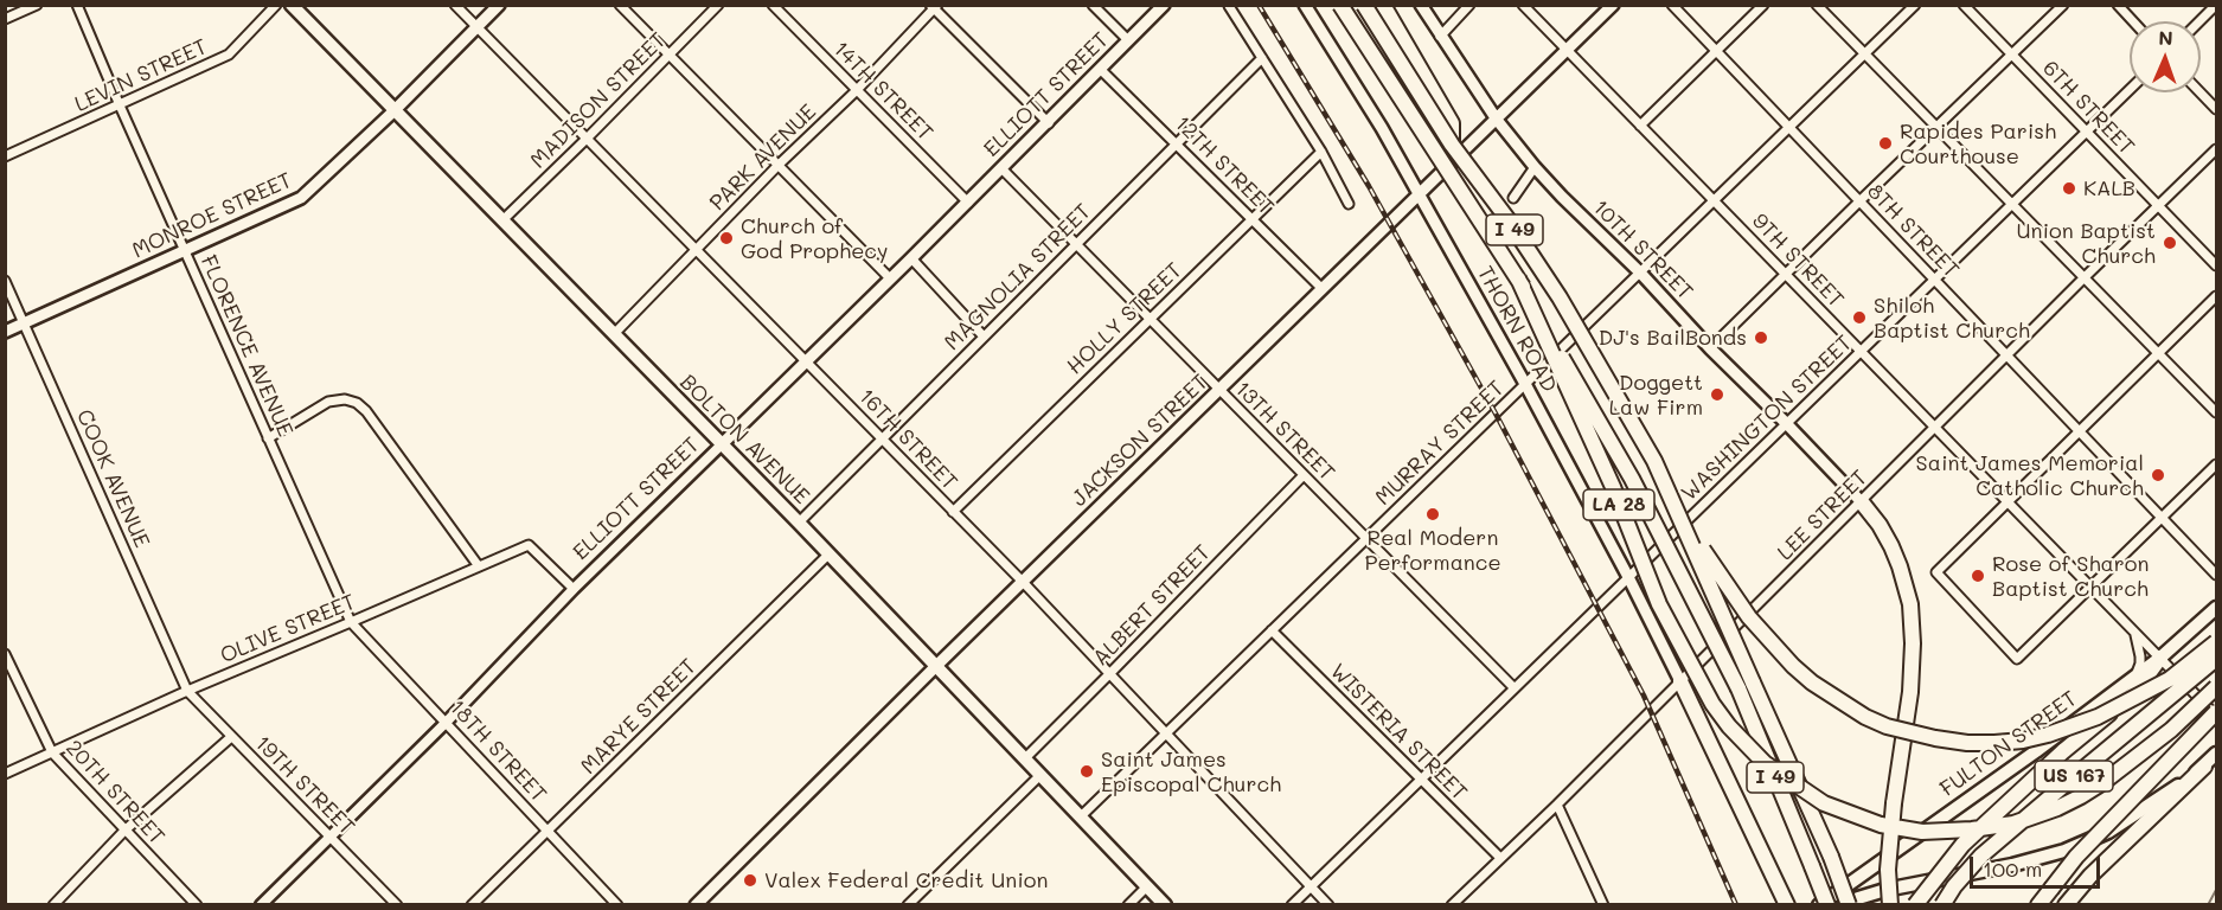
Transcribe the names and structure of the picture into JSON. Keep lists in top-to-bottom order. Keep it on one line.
{"streets":{"highway":["I 49","LA 28","US 167"],"main road":["ELLIOTT STREET","MONROE STREET","10TH STREET","THORN ROAD","BOLTON AVENUE","JACKSON STREET","FULTON STREET"],"street":["LEVIN STREET","14TH STREET","MADISON STREET","6TH STREET","PARK AVENUE","12TH STREET","8TH STREET","9TH STREET","MAGNOLIA STREET","HOLLY STREET","FLORENCE AVENUE","WASHINGTON STREET","13TH STREET","16TH STREET","MURRAY STREET","COOK AVENUE","LEE STREET","ALBERT STREET","OLIVE STREET","MARYE STREET","WISTERIA STREET","18TH STREET","19TH STREET","20TH STREET"]},"crossings":[["LEVIN STREET","FLORENCE AVENUE"],["14TH STREET","ELLIOTT STREET"],["14TH STREET","PARK AVENUE"],["ELLIOTT STREET","12TH STREET"],["ELLIOTT STREET","13TH STREET"],["ELLIOTT STREET","BOLTON AVENUE"],["ELLIOTT STREET","16TH STREET"],["ELLIOTT STREET","OLIVE STREET"],["ELLIOTT STREET","18TH STREET"],["ELLIOTT STREET","19TH STREET"],["MADISON STREET","BOLTON AVENUE"],["MADISON STREET","16TH STREET"],["6TH STREET","WASHINGTON STREET"],["6TH STREET","LEE STREET"],["PARK AVENUE","BOLTON AVENUE"],["PARK AVENUE","16TH STREET"],["12TH STREET","MAGNOLIA STREET"],["12TH STREET","HOLLY STREET"],["12TH STREET","JACKSON STREET"],["MONROE STREET","FLORENCE AVENUE"],["MONROE STREET","BOLTON AVENUE"],["MONROE STREET","16TH STREET"],["MONROE STREET","COOK AVENUE"],["I 49","LA 28"],["8TH STREET","WASHINGTON STREET"],["8TH STREET","MURRAY STREET"],["8TH STREET","LEE STREET"],["10TH STREET","WASHINGTON STREET"],["10TH STREET","JACKSON STREET"],["10TH STREET","MURRAY STREET"],["10TH STREET","LEE STREET"],["9TH STREET","WASHINGTON STREET"],["9TH STREET","JACKSON STREET"],["9TH STREET","MURRAY STREET"],["9TH STREET","LEE STREET"],["9TH STREET","FULTON STREET"],["9TH STREET","US 167"],["MAGNOLIA STREET","13TH STREET"],["MAGNOLIA STREET","BOLTON AVENUE"],["MAGNOLIA STREET","16TH STREET"],["HOLLY STREET","13TH STREET"],["HOLLY STREET","16TH STREET"],["THORN ROAD","WASHINGTON STREET"],["THORN ROAD","JACKSON STREET"],["THORN ROAD","MURRAY STREET"],["THORN ROAD","LEE STREET"],["FLORENCE AVENUE","OLIVE STREET"],["FLORENCE AVENUE","18TH STREET"],["WASHINGTON STREET","13TH STREET"],["WASHINGTON STREET","16TH STREET"],["WASHINGTON STREET","WISTERIA STREET"],["13TH STREET","JACKSON STREET"],["13TH STREET","MURRAY STREET"],["13TH STREET","ALBERT STREET"],["BOLTON AVENUE","JACKSON STREET"],["BOLTON AVENUE","MURRAY STREET"],["BOLTON AVENUE","ALBERT STREET"],["BOLTON AVENUE","MARYE STREET"],["16TH STREET","JACKSON STREET"],["16TH STREET","MURRAY STREET"],["16TH STREET","ALBERT STREET"],["MURRAY STREET","WISTERIA STREET"],["COOK AVENUE","OLIVE STREET"],["COOK AVENUE","19TH STREET"],["LEE STREET","WISTERIA STREET"],["OLIVE STREET","18TH STREET"],["OLIVE STREET","19TH STREET"],["OLIVE STREET","20TH STREET"],["MARYE STREET","18TH STREET"]],"places":["Rapides Parish Courthouse","KALB","Church of God Prophecy","Union Baptist Church","Shiloh Baptist Church","DJ's BailBonds","Doggett Law Firm","Saint James Memorial Catholic Church","Real Modern Performance","Rose of Sharon Baptist Church","Saint James Episcopal Church","Valex Federal Credit Union"],"scale_bar":"100 m","north":"top"}
